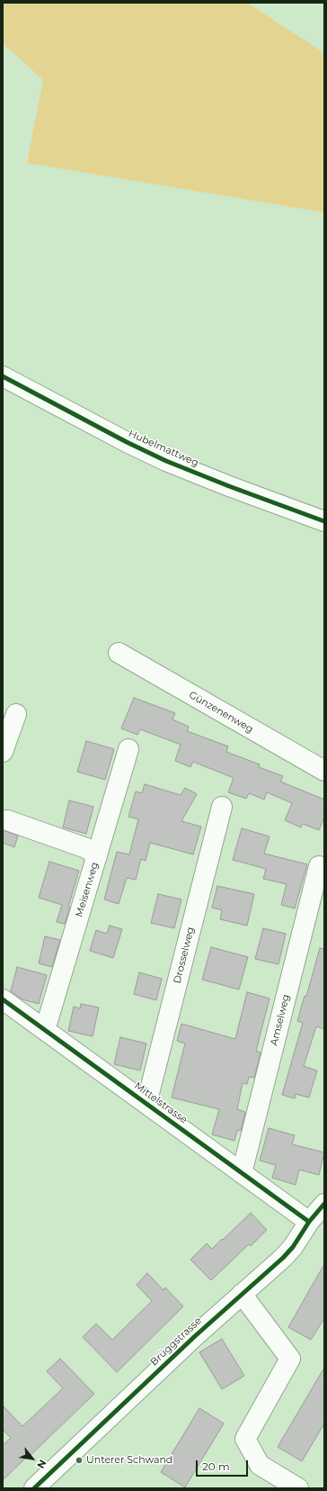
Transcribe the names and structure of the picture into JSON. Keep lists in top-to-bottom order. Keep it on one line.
{"streets":{"street":["Hubelmattweg","Günzenenweg","Meisenweg","Drosselweg","Amselweg","Mittelstrasse","Brüggstrasse"]},"crossings":[["Meisenweg","Mittelstrasse"],["Drosselweg","Mittelstrasse"],["Amselweg","Mittelstrasse"],["Mittelstrasse","Brüggstrasse"]],"places":["Unterer Schwand"],"scale_bar":"20 m","north":"bottom right"}
